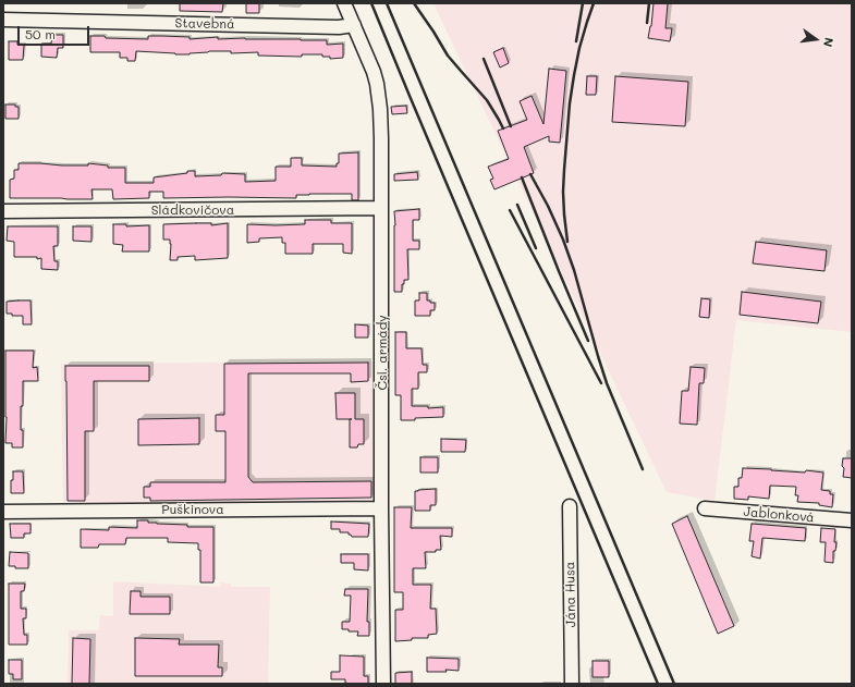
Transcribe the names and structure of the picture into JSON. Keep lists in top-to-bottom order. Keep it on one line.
{"streets":{"street":["Stavebná","Sládkovičova","Čsl. armády","Puškinova","Jablonková","Jána Husa"]},"crossings":[["Stavebná","Čsl. armády"],["Sládkovičova","Čsl. armády"],["Čsl. armády","Puškinova"]],"scale_bar":"50 m","north":"right"}
